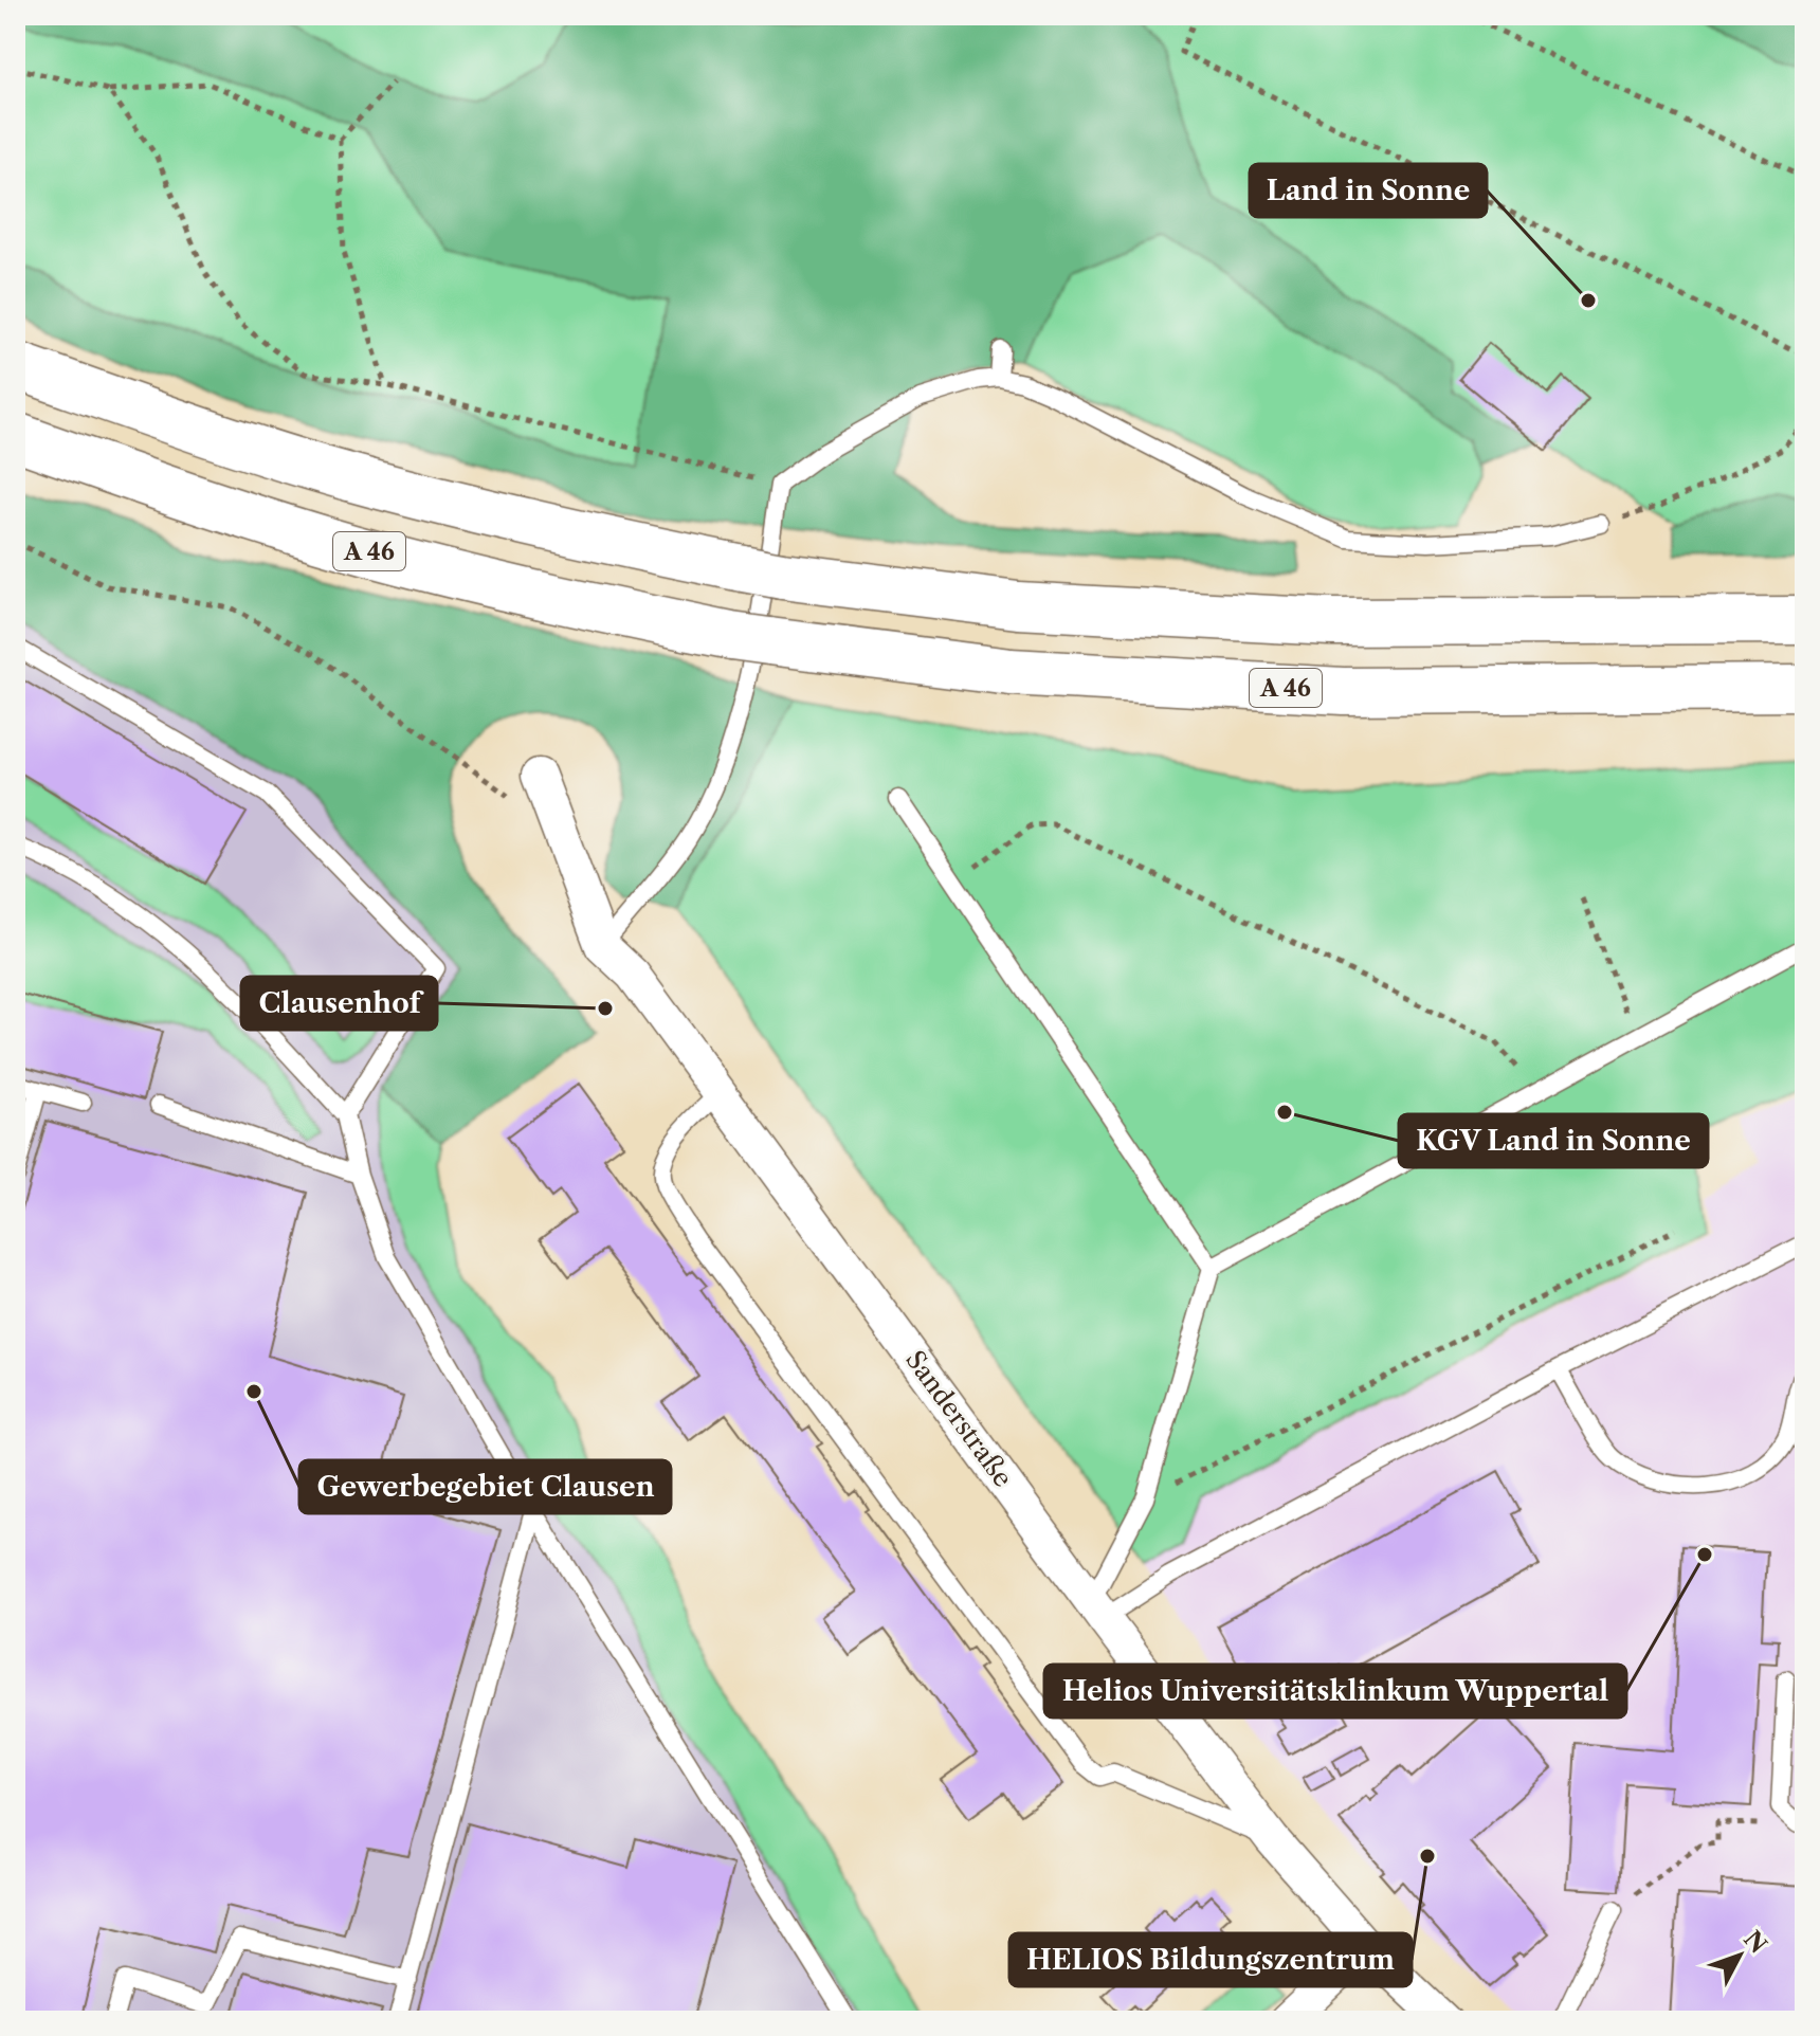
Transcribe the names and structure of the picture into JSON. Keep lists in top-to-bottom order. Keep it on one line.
{"streets":{"highway":["A 46"],"street":["Sanderstraße"]},"places":["Land in Sonne","Clausenhof","KGV Land in Sonne","Gewerbegebiet Clausen","Helios Universitätsklinkum Wuppertal","HELIOS Bildungszentrum"],"north":"top right"}
